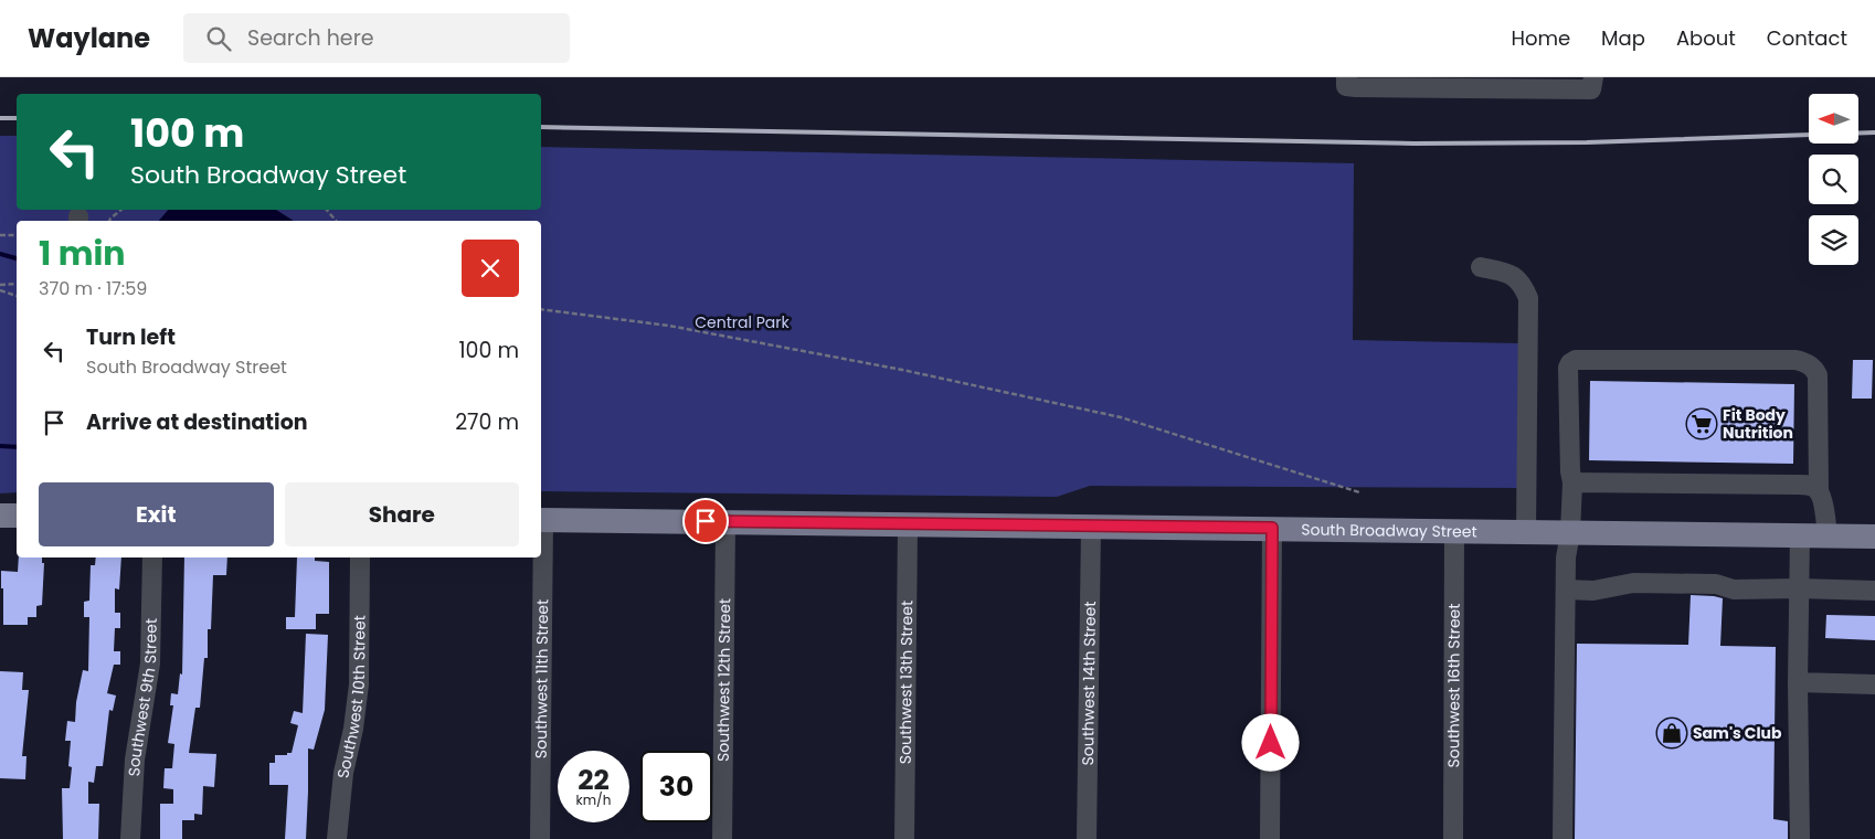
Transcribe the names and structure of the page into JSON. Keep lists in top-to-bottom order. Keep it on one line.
{"streets":{"main road":["South Broadway Street"],"street":["Southwest 11th Street","Southwest 12th Street","Southwest 13th Street","Southwest 14th Street","Southwest 16th Street","Southwest 9th Street","Southwest 10th Street"]},"crossings":[["South Broadway Street","Southwest 12th Street"],["South Broadway Street","Southwest 13th Street"],["South Broadway Street","Southwest 14th Street"],["South Broadway Street","Southwest 16th Street"]],"parks":["Central Park"],"places":{"supermarket":["Fit Body Nutrition"],"shop":["Sam's Club"]},"north":"left","page":{"header":"Waylane","search":"Search here","nav":["Home","Map","About","Contact"],"turn":["100 m","South Broadway Street"],"heading":["1 min","370 m · 17:59"],"list":[{"name":"Turn left","note":"South Broadway Street","value":"100 m"},{"name":"Arrive at destination","value":"270 m"}],"buttons":["Exit","Share"],"speed":"22 km/h","limit":"30"}}
